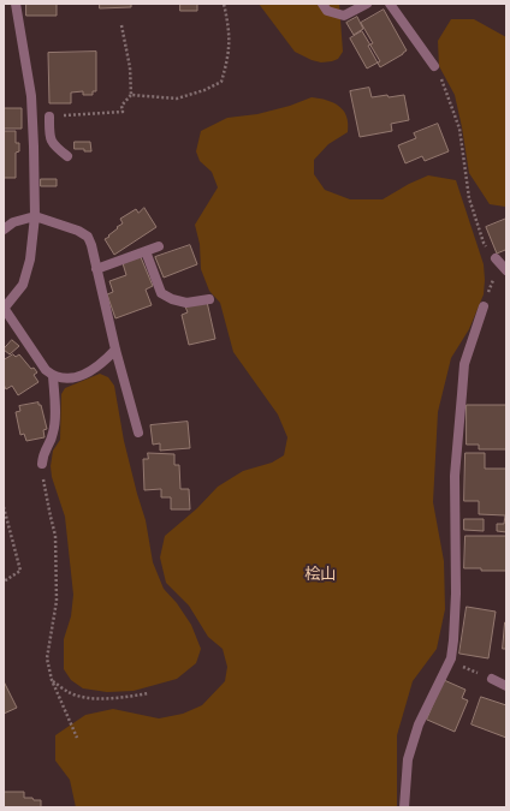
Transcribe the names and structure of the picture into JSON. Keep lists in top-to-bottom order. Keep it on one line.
{"parks":["桧山"]}
